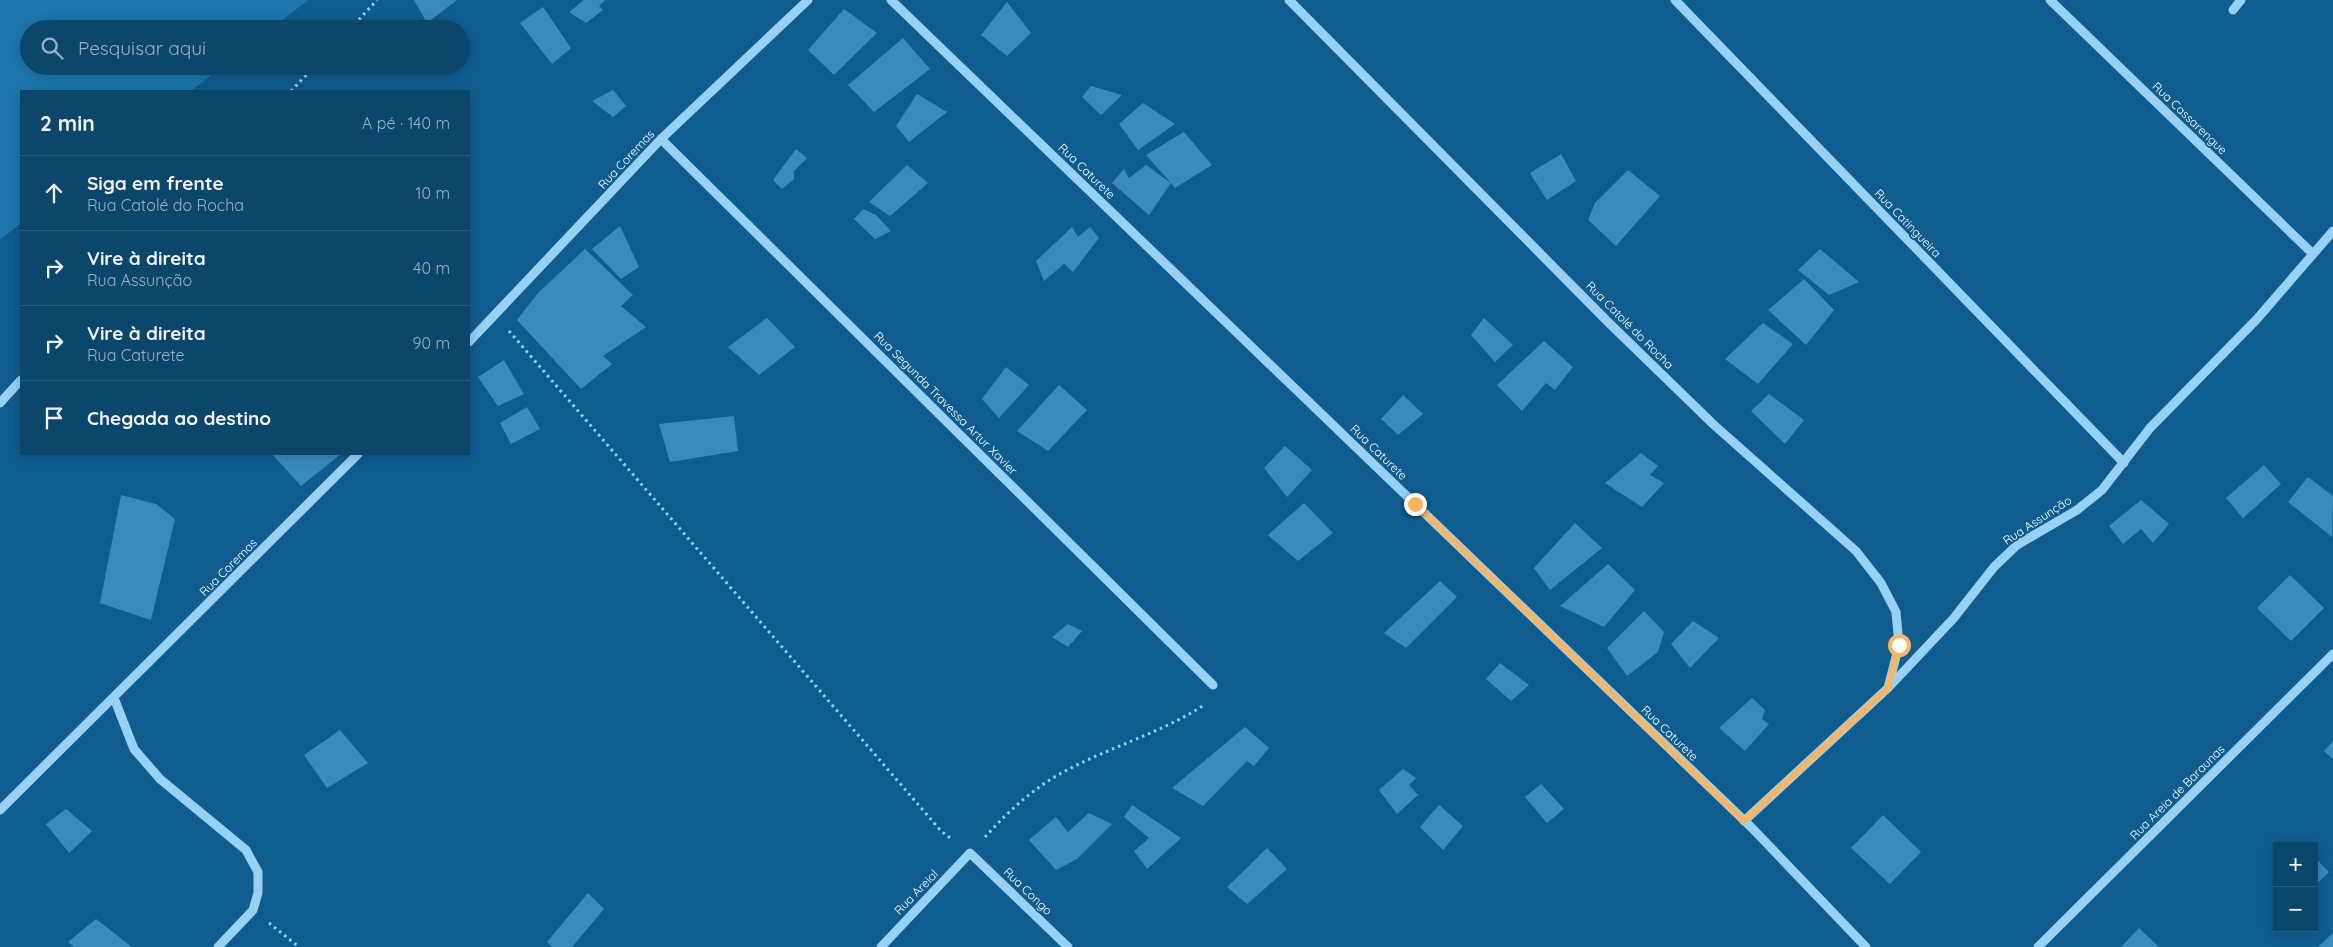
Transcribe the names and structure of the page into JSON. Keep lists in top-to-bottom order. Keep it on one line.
{"streets":{"street":["Rua Cassarengue","Rua Coremas","Rua Caturete","Rua Catingueira","Rua Catolé do Rocha","Rua Segunda Travessa Artur Xavier","Rua Assunção","Rua Areia de Baraunas","Rua Congo","Rua Areial"]},"crossings":[["Rua Cassarengue","Rua Assunção"],["Rua Coremas","Rua Segunda Travessa Artur Xavier"],["Rua Caturete","Rua Assunção"],["Rua Catingueira","Rua Assunção"],["Rua Catolé do Rocha","Rua Assunção"],["Rua Congo","Rua Areial"]],"page":{"search":"Pesquisar aqui","heading":["2 min","A pé · 140 m"],"list":[["Siga em frente","Rua Catolé do Rocha","10 m"],["Vire à direita","Rua Assunção","40 m"],["Vire à direita","Rua Caturete","90 m"],"Chegada ao destino"],"map_buttons":["+","−"]}}
